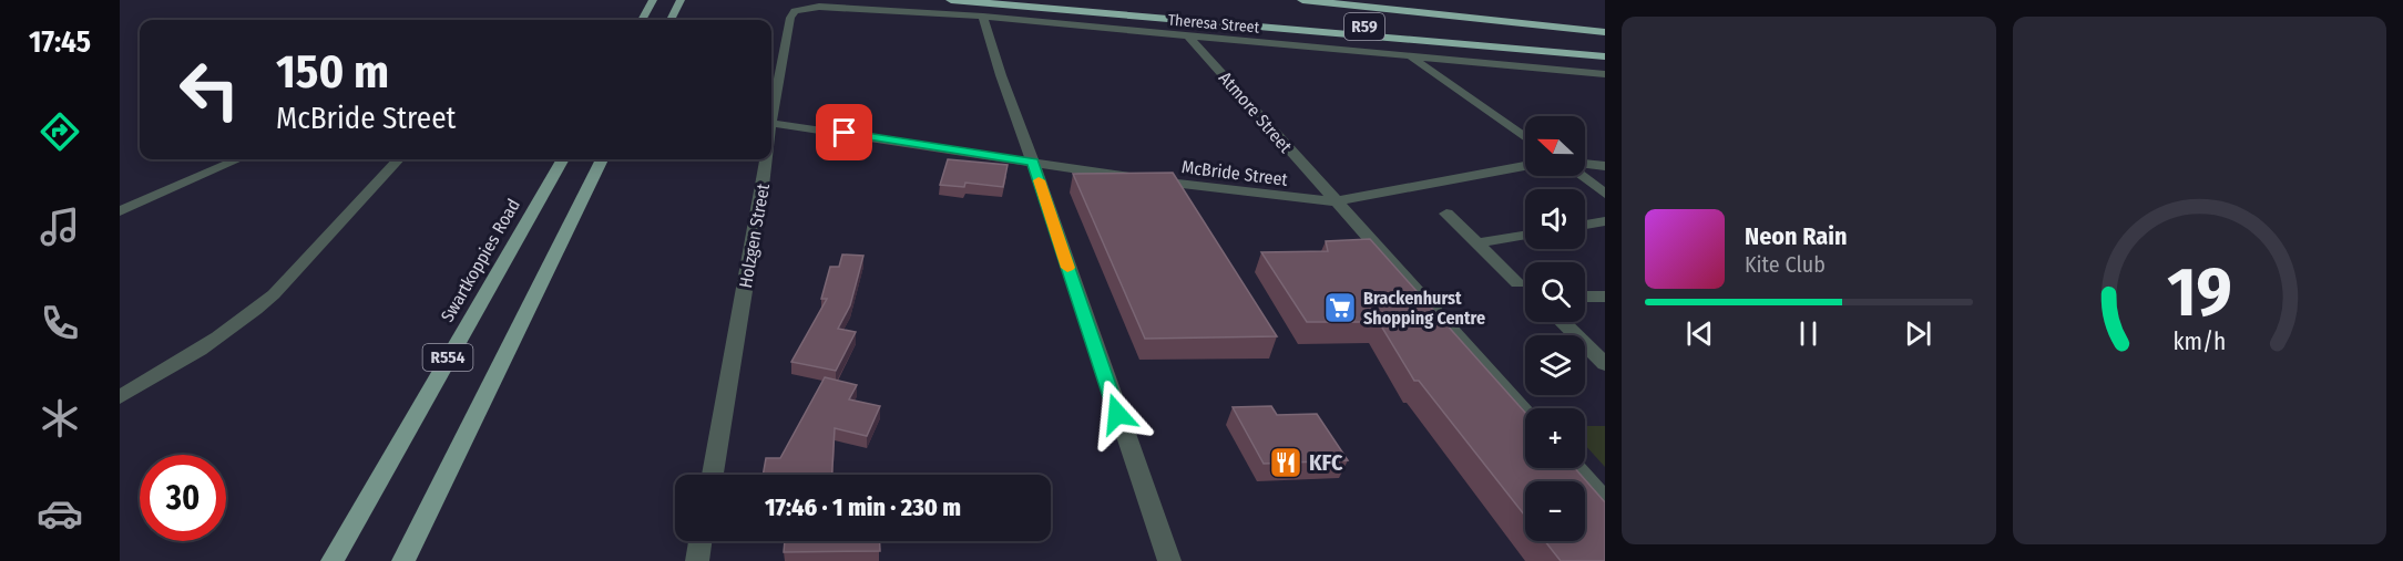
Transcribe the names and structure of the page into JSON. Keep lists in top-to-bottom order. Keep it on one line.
{"streets":{"highway":["R59"],"main road":["Swartkoppies Road","R554"],"street":["Theresa Street","Atmore Street","McBride Street","Holzgen Street"]},"crossings":[["Theresa Street","Atmore Street"],["Theresa Street","Holzgen Street"],["Atmore Street","McBride Street"]],"places":{"supermarket":["Brackenhurst Shopping Centre"],"restaurant":["KFC"]},"north":"left","page":{"tabs":"17:45","turn":["150 m","McBride Street"],"map_buttons":["+","−"],"song":["Neon Rain","Kite Club"],"limit":"30","trip":"17:46 · 1 min · 230 m","gauge":["19","km/h"]}}
